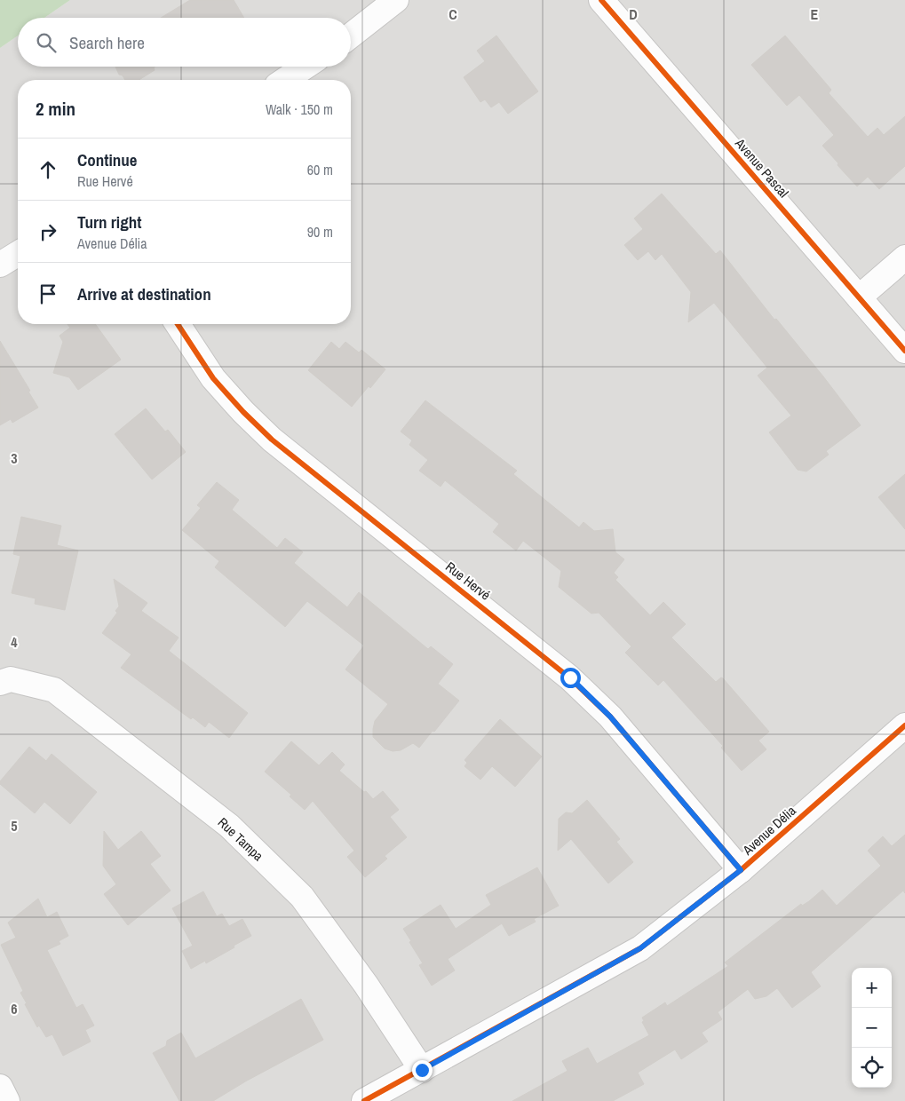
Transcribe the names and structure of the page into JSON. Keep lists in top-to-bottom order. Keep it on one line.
{"streets":{"street":["Avenue Pascal","Rue Hervé","Avenue Délia","Rue Tampa"]},"crossings":[["Rue Hervé","Avenue Délia"],["Avenue Délia","Rue Tampa"]],"page":{"search":"Search here","heading":["2 min","Walk · 150 m"],"list":[["Continue","Rue Hervé","60 m"],["Turn right","Avenue Délia","90 m"],"Arrive at destination"],"map_buttons":["+","−"]},"grid":{"columns":["C","D","E"],"rows":["3","4","5","6"]}}
